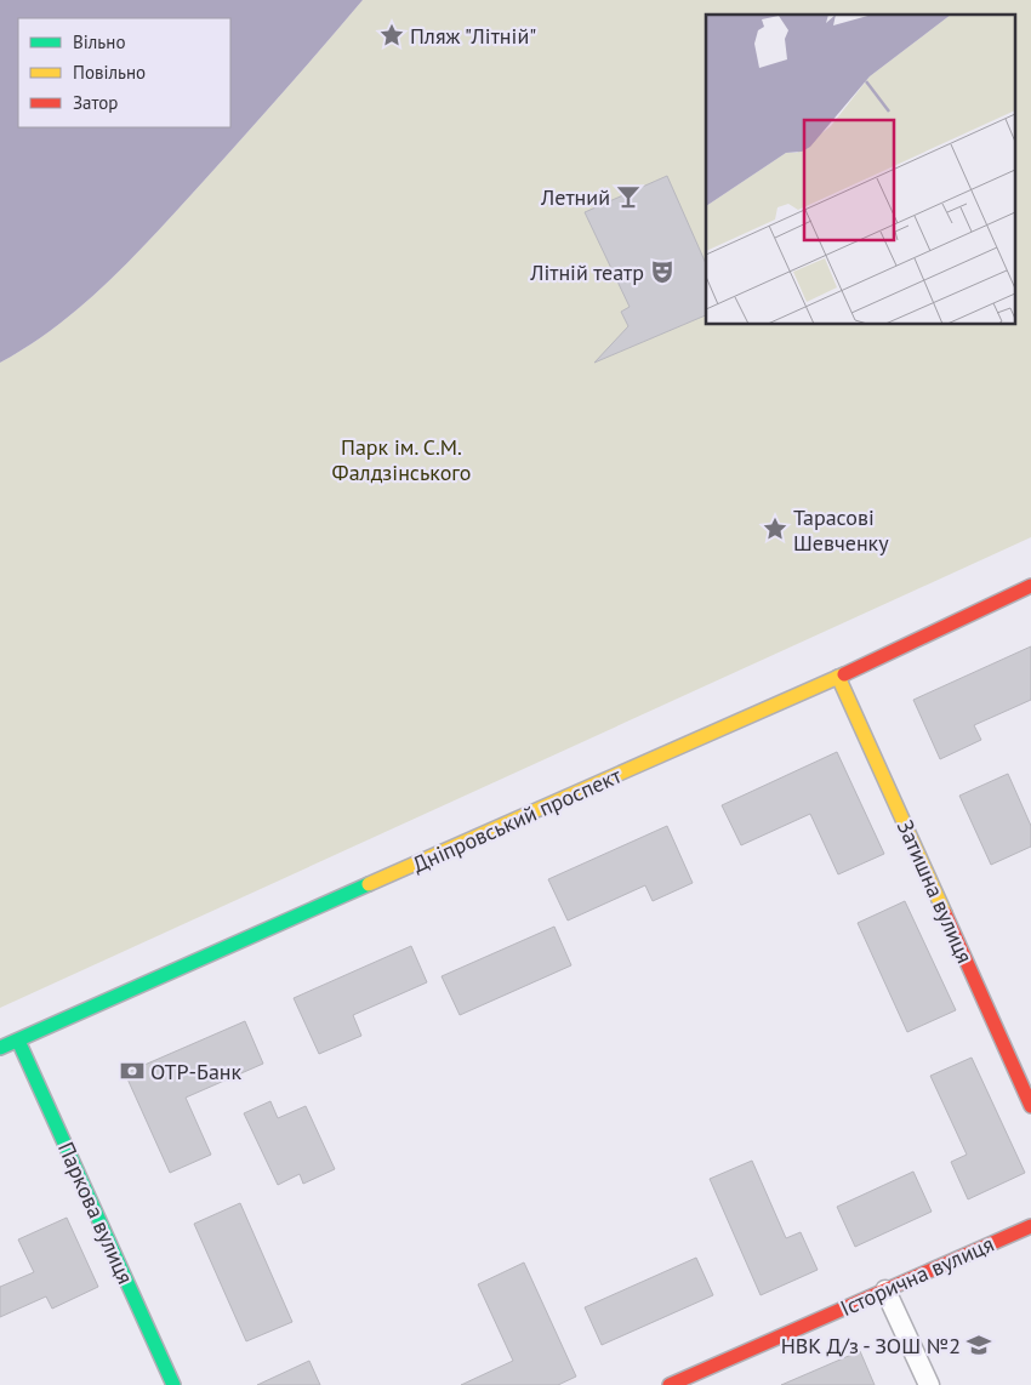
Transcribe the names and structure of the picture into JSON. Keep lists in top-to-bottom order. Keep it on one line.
{"streets":{"street":["Дніпровський проспект","Затишна вулиця","Паркова вулиця","Історична вулиця"]},"crossings":[["Дніпровський проспект","Затишна вулиця"],["Дніпровський проспект","Паркова вулиця"]],"parks":["Парк ім. С.М. Фалдзінського"],"places":{"place":["Пляж \"Літній\"","Тарасові Шевченку"],"bar":["Летний"],"theatre":["Літній театр"],"bank":["ОТР-Банк"],"school or university":["НВК Д/з - ЗОШ №2"]},"legend":["Вільно","Повільно","Затор"]}
